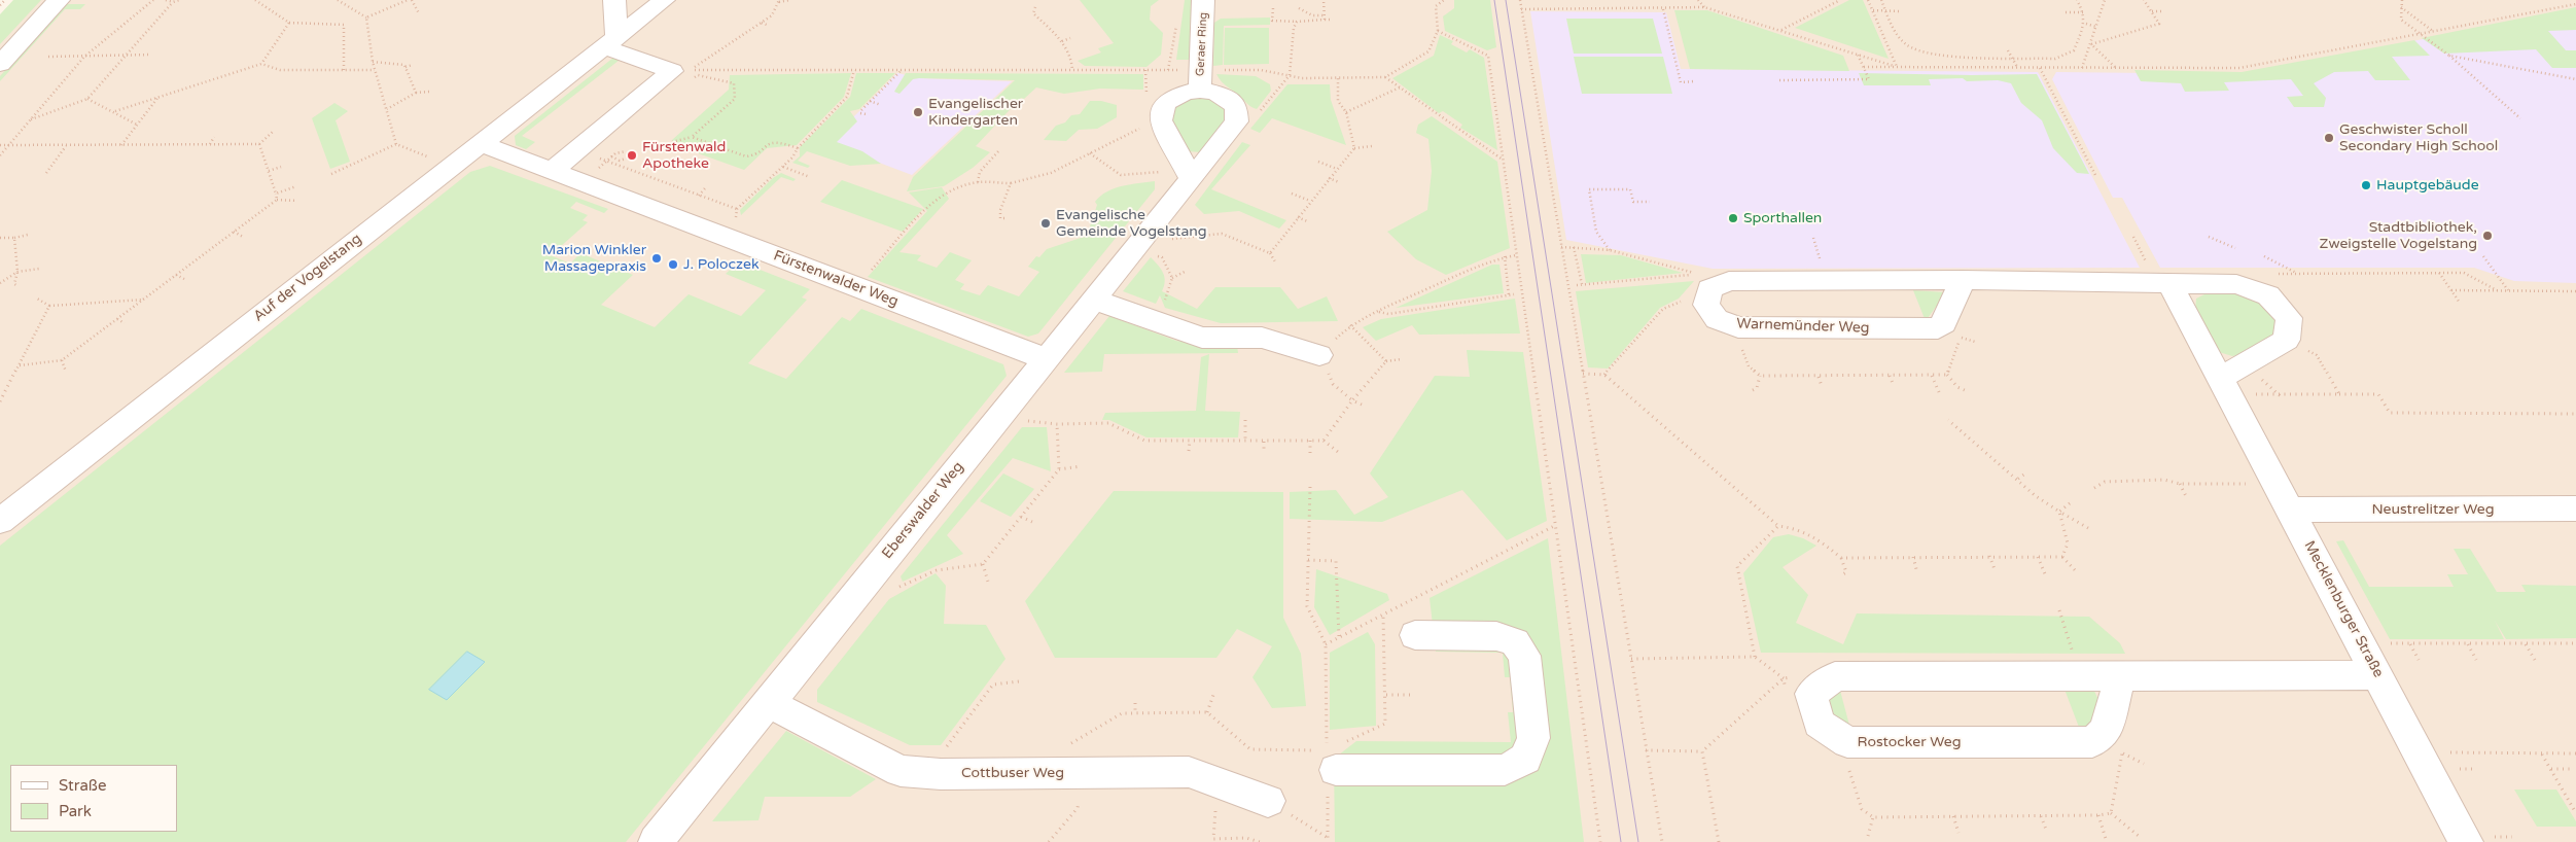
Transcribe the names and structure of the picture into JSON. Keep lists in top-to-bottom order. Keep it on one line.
{"streets":{"street":["Geraer Ring","Auf der Vogelstang","Fürstenwalder Weg","Warnemünder Weg","Neustrelitzer Weg","Eberswalder Weg","Mecklenburger Straße","Rostocker Weg","Cottbuser Weg"]},"crossings":[["Auf der Vogelstang","Fürstenwalder Weg"],["Fürstenwalder Weg","Eberswalder Weg"],["Neustrelitzer Weg","Mecklenburger Straße"],["Eberswalder Weg","Cottbuser Weg"]],"places":["Evangelischer Kindergarten","Geschwister Scholl Secondary High School","Fürstenwald Apotheke","Hauptgebäude","Sporthallen","Evangelische Gemeinde Vogelstang","Stadtbibliothek, Zweigstelle Vogelstang","Marion Winkler Massagepraxis","J. Poloczek"],"legend":["Straße","Park"]}
